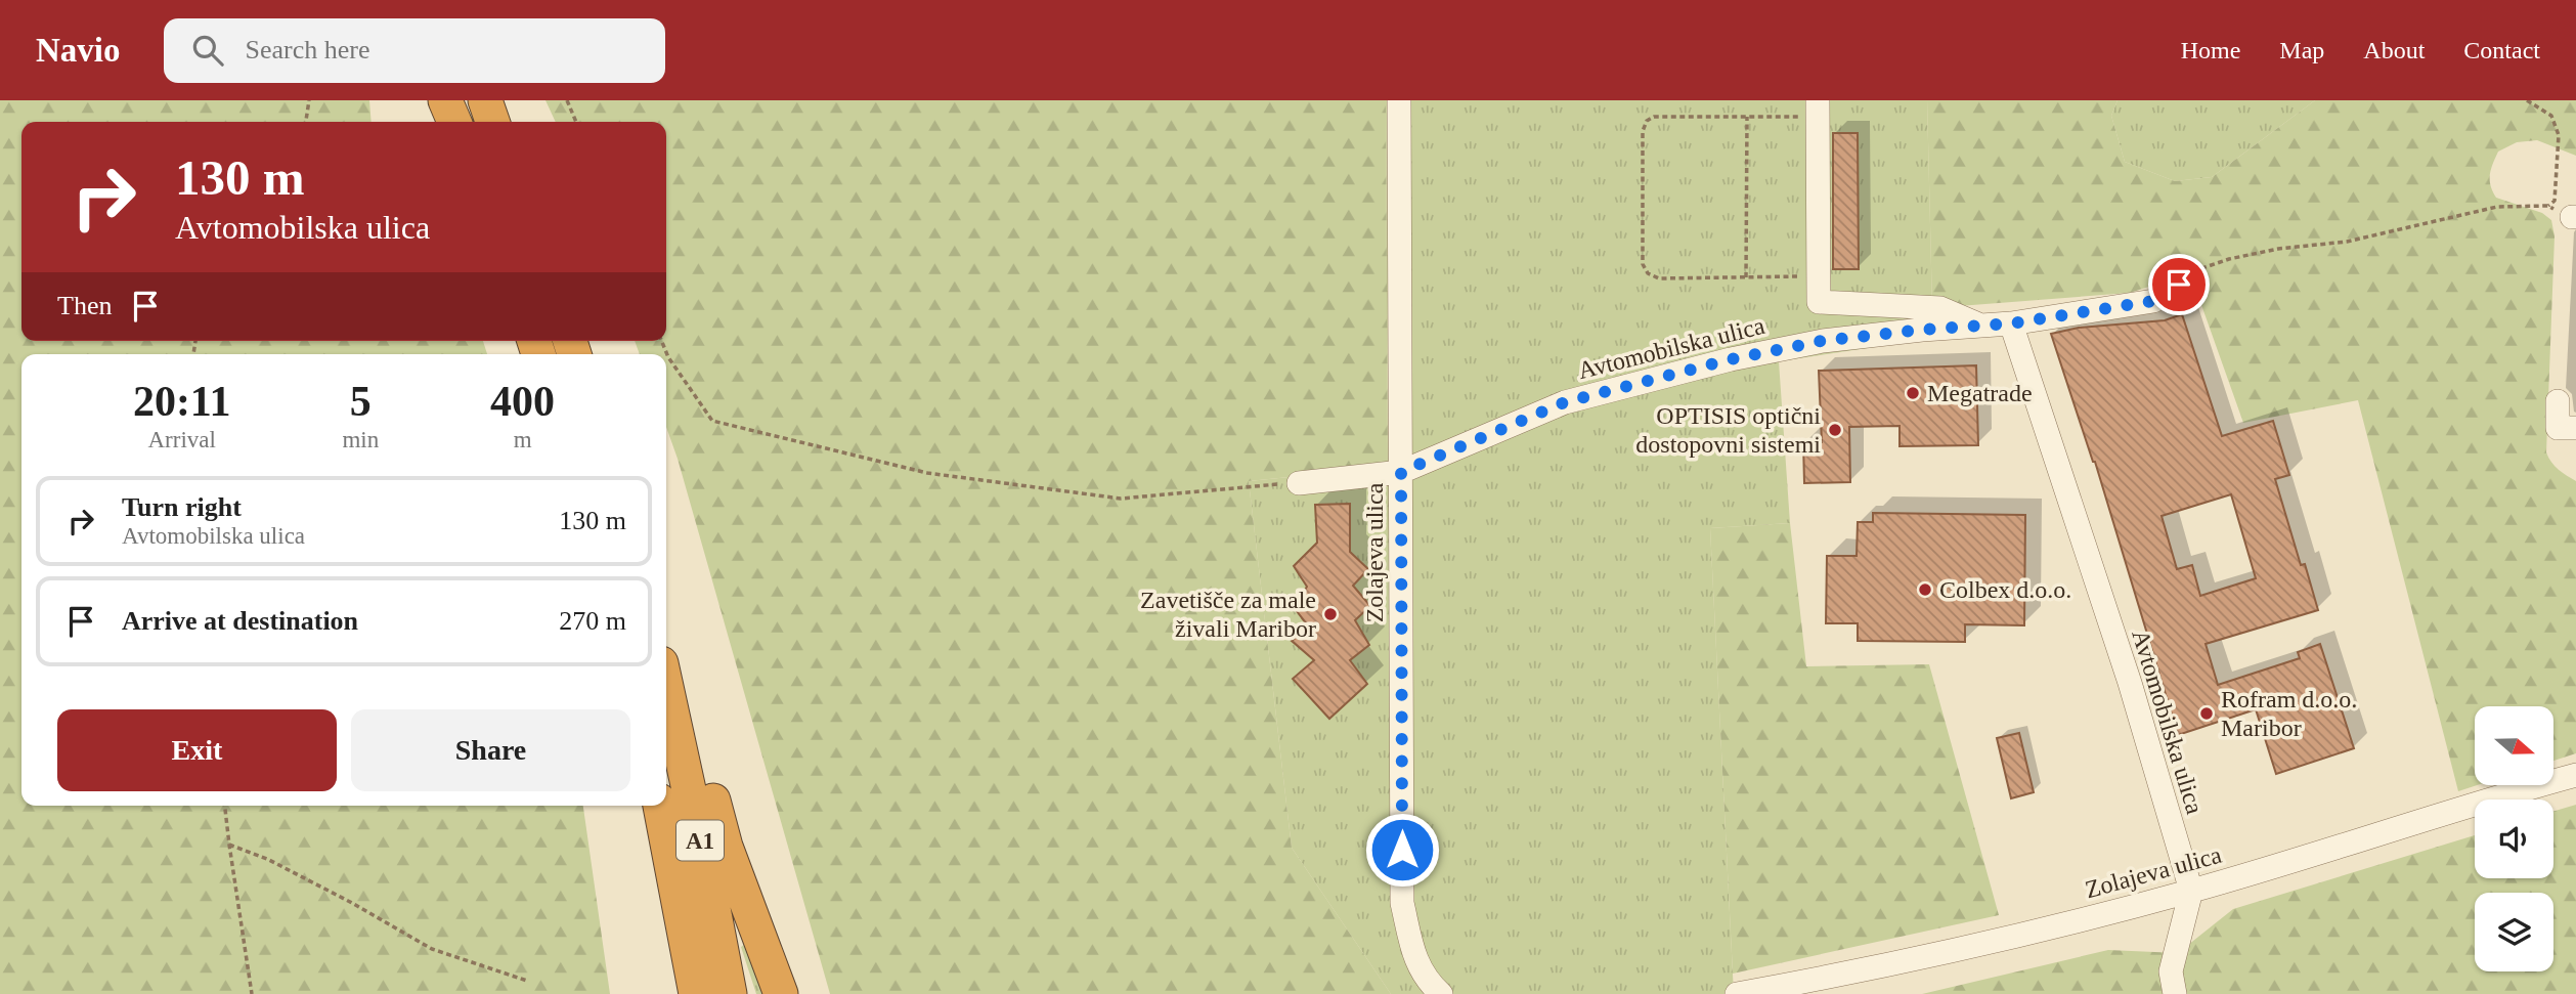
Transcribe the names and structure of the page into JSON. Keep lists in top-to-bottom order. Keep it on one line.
{"streets":{"highway":["A1"],"street":["Avtomobilska ulica","Zolajeva ulica"]},"crossings":[["Avtomobilska ulica","Zolajeva ulica"]],"places":["Megatrade","OPTISIS optični dostopovni sistemi","Colbex d.o.o.","Zavetišče za male živali Maribor","Rofram d.o.o. Maribor"],"north":"right","page":{"header":"Navio","search":"Search here","nav":["Home","Map","About","Contact"],"turn":["130 m","Avtomobilska ulica"],"then":"Then","eta":["20:11","Arrival","5","min","400","m"],"list":[{"name":"Turn right","note":"Avtomobilska ulica","value":"130 m"},{"name":"Arrive at destination","value":"270 m"}],"buttons":["Exit","Share"]}}
